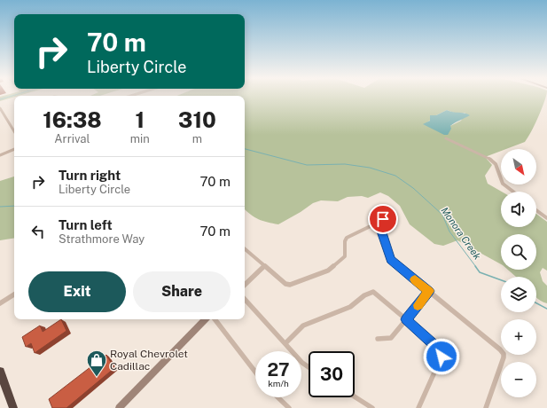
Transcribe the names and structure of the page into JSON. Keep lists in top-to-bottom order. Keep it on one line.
{"water":["Monora Creek"],"places":{"shop":["Royal Chevrolet Cadillac"]},"north":"bottom right","page":{"turn":["70 m","Liberty Circle"],"eta":["16:38","Arrival","1","min","310","m"],"map_buttons":["+","−"],"list":[{"name":"Turn right","note":"Liberty Circle","value":"70 m"},{"name":"Turn left","note":"Strathmore Way","value":"70 m"}],"buttons":["Exit","Share"],"speed":"27 km/h","limit":"30"}}
